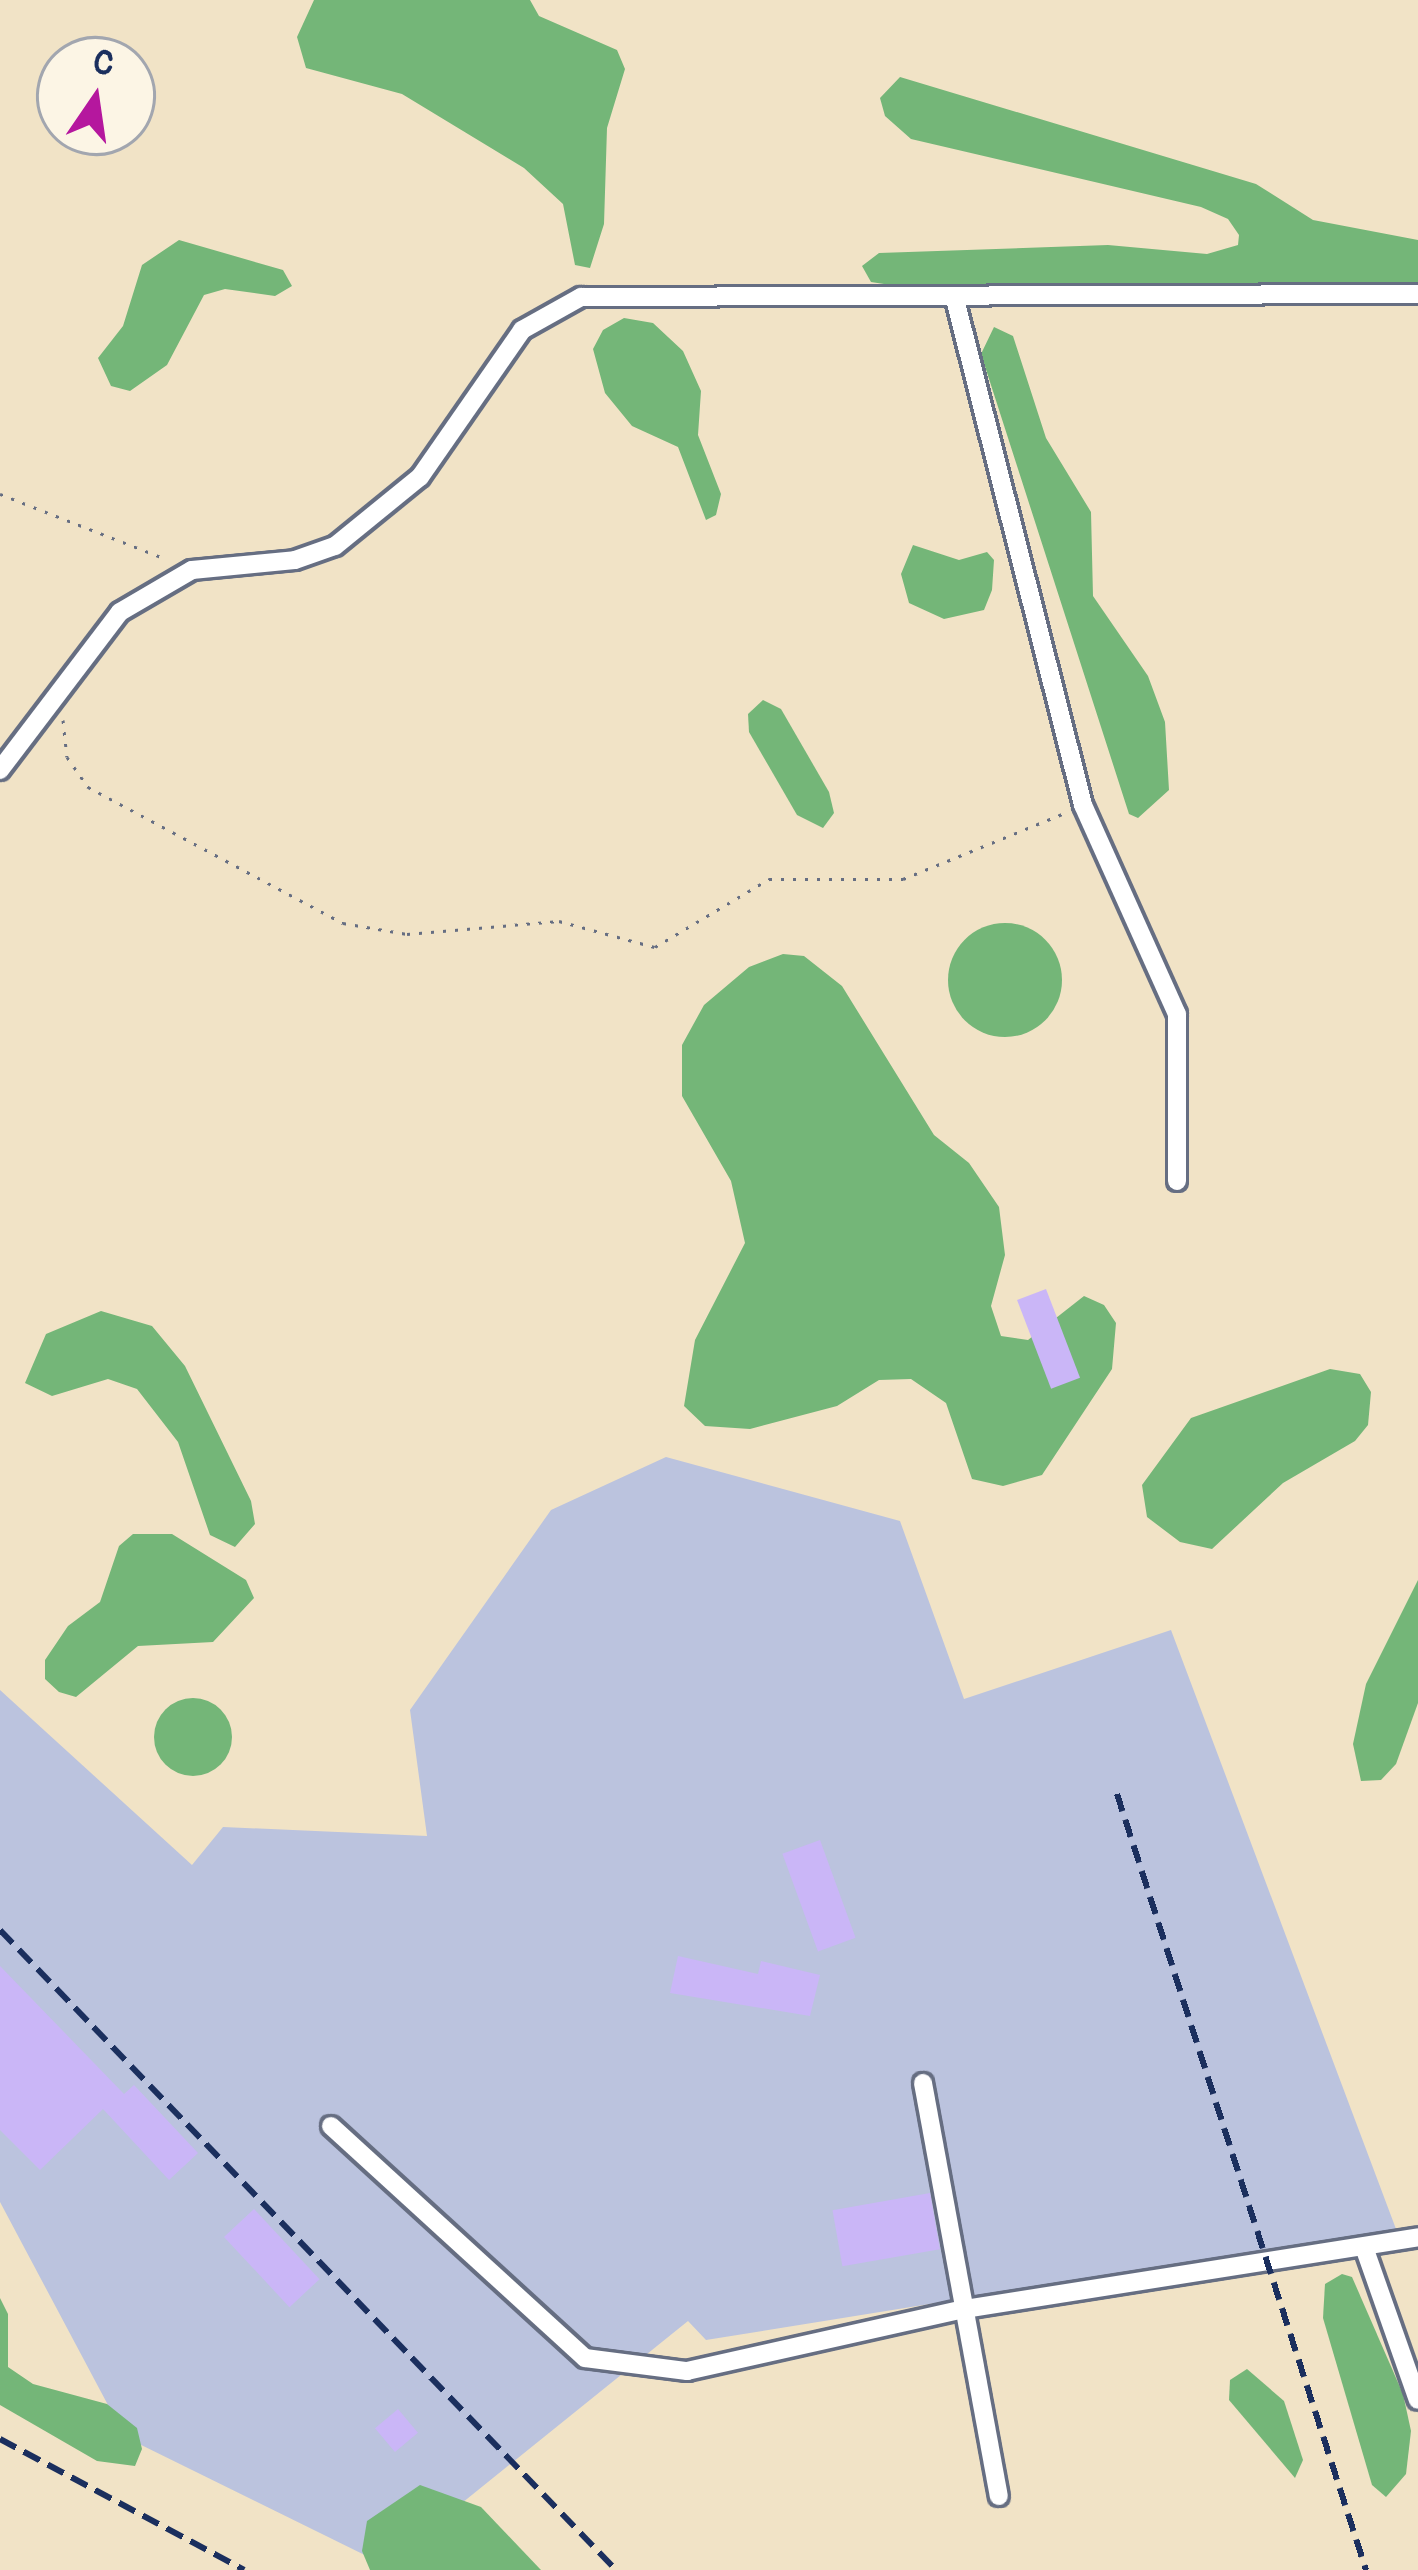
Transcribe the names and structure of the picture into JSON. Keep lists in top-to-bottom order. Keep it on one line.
{"north":"top"}
